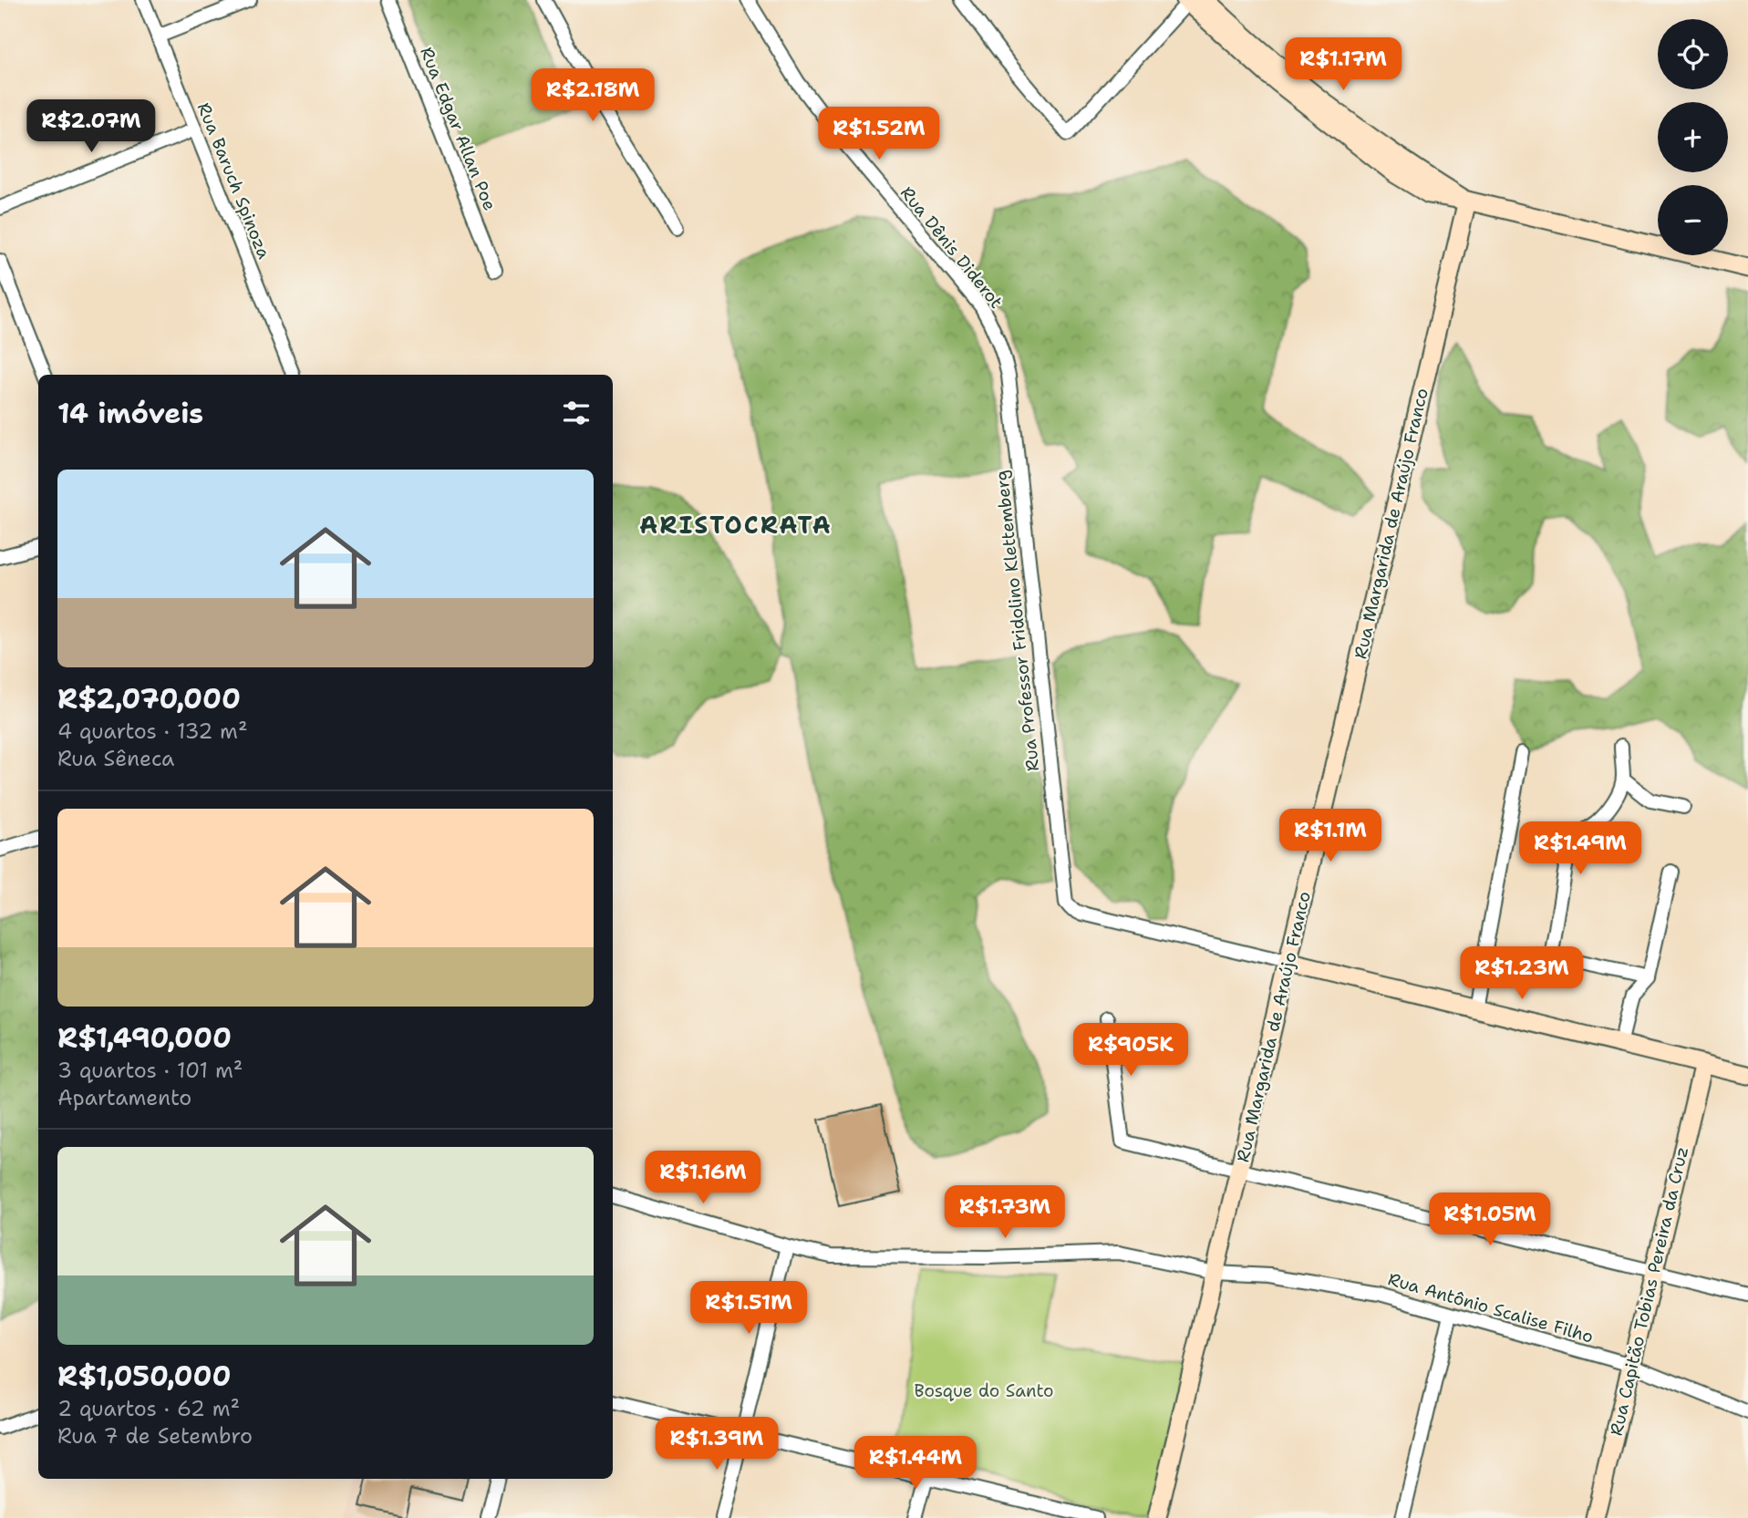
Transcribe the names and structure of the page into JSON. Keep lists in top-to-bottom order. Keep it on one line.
{"streets":{"main road":["Rua Margarida de Araújo Franco","Rua Capitão Tobias Pereira da Cruz"],"street":["Rua Edgar Allan Poe","Rua Baruch Spinoza","Rua Dênis Diderot","Rua Professor Fridolino Klettemberg","Rua Antônio Scalise Filho"]},"crossings":[["Rua Dênis Diderot","Rua Professor Fridolino Klettemberg"],["Rua Margarida de Araújo Franco","Rua Professor Fridolino Klettemberg"],["Rua Margarida de Araújo Franco","Rua Antônio Scalise Filho"],["Rua Capitão Tobias Pereira da Cruz","Rua Antônio Scalise Filho"]],"districts":["ARISTOCRATA"],"parks":["Bosque do Santo"],"page":{"map_buttons":["+","−"],"price":["R$1.17M","R$2.18M","R$2.07M","R$1.52M","R$1.1M","R$1.49M","R$1.23M","R$905K","R$1.16M","R$1.73M","R$1.05M","R$1.51M","R$1.39M","R$1.44M"],"heading":"14 imóveis","list":[{"name":"R$2,070,000","note":"4 quartos · 132 m² · Rua Sêneca"},{"name":"R$1,490,000","note":"3 quartos · 101 m² · Apartamento"},{"name":"R$1,050,000","note":"2 quartos · 62 m² · Rua 7 de Setembro"}]}}
